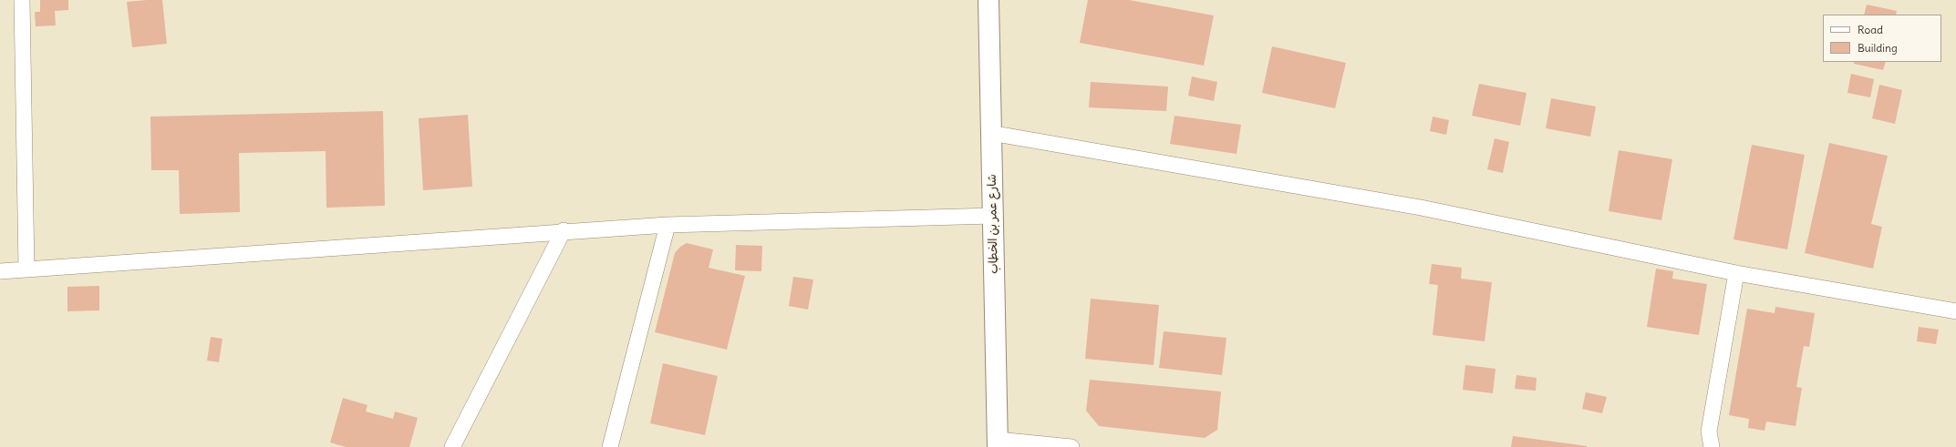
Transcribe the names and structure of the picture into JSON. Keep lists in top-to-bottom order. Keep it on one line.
{"streets":{"main road":["شارع عمر بن الخطاب"]},"legend":["Road","Building"]}
